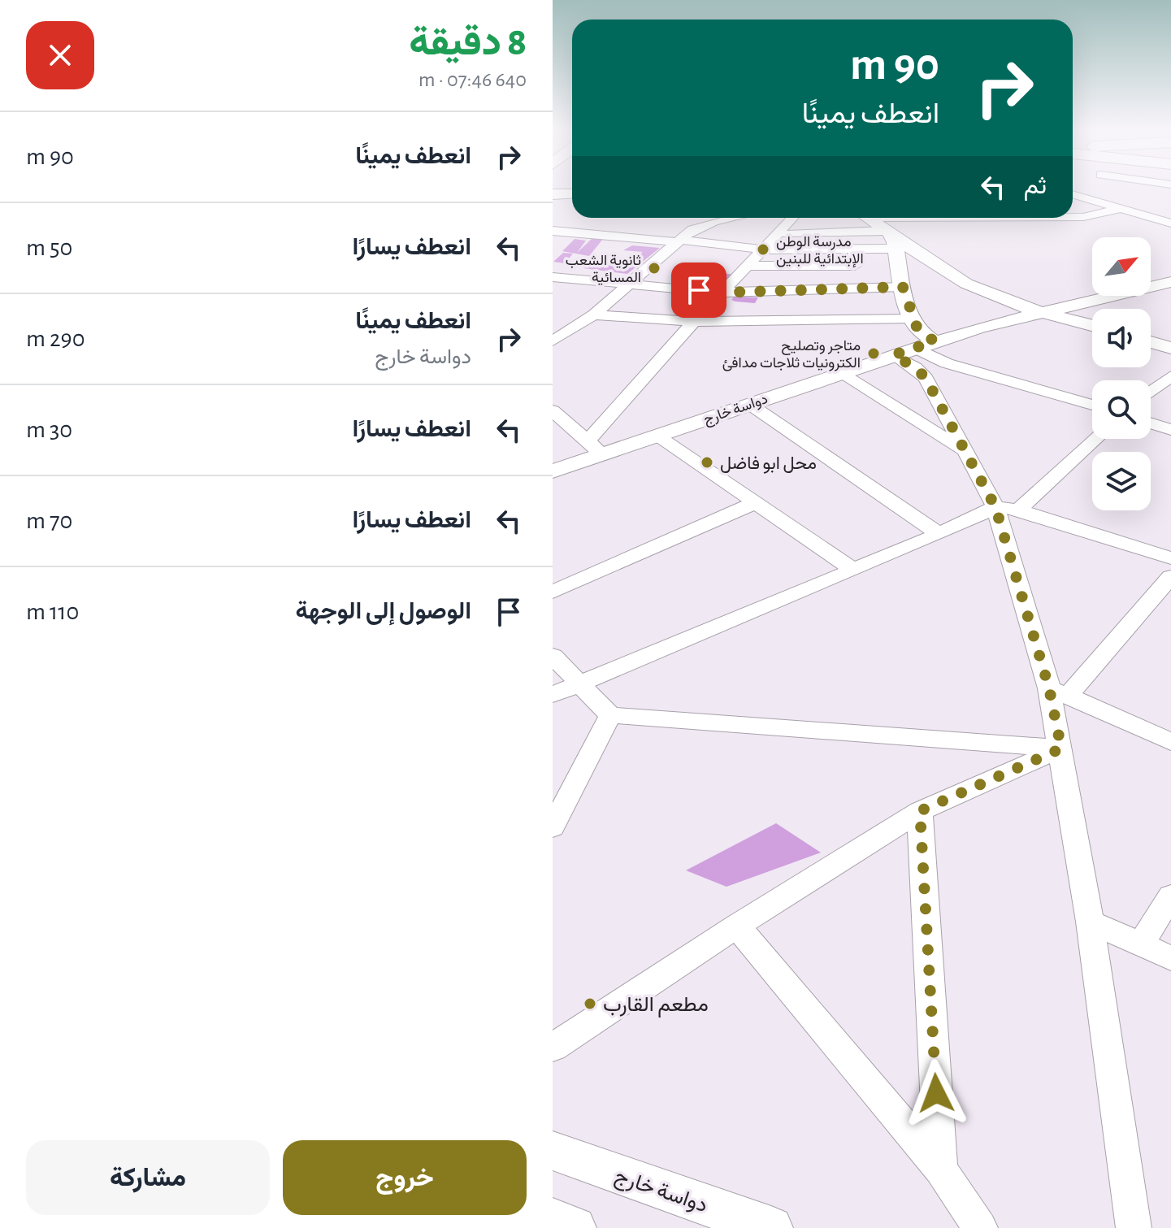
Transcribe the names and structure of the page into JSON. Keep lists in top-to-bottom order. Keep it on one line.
{"streets":{"street":["دواسة خارج"]},"places":["مدرسة الوطن الإبتدائية للبنين","ثانوية الشعب المسائية","متاجر وتصليح الكترونيات ثلاجات مدافئ","محل ابو فاضل","مطعم القارب"],"north":"top right","page":{"heading":["8 دقيقة","640 m · 07:46"],"turn":["90 m","انعطف يمينًا"],"list":[{"name":"انعطف يمينًا","value":"90 m"},{"name":"انعطف يسارًا","value":"50 m"},{"name":"انعطف يمينًا","note":"دواسة خارج","value":"290 m"},{"name":"انعطف يسارًا","value":"30 m"},{"name":"انعطف يسارًا","value":"70 m"},{"name":"الوصول إلى الوجهة","value":"110 m"}],"then":"ثم","buttons":["خروج","مشاركة"]}}
